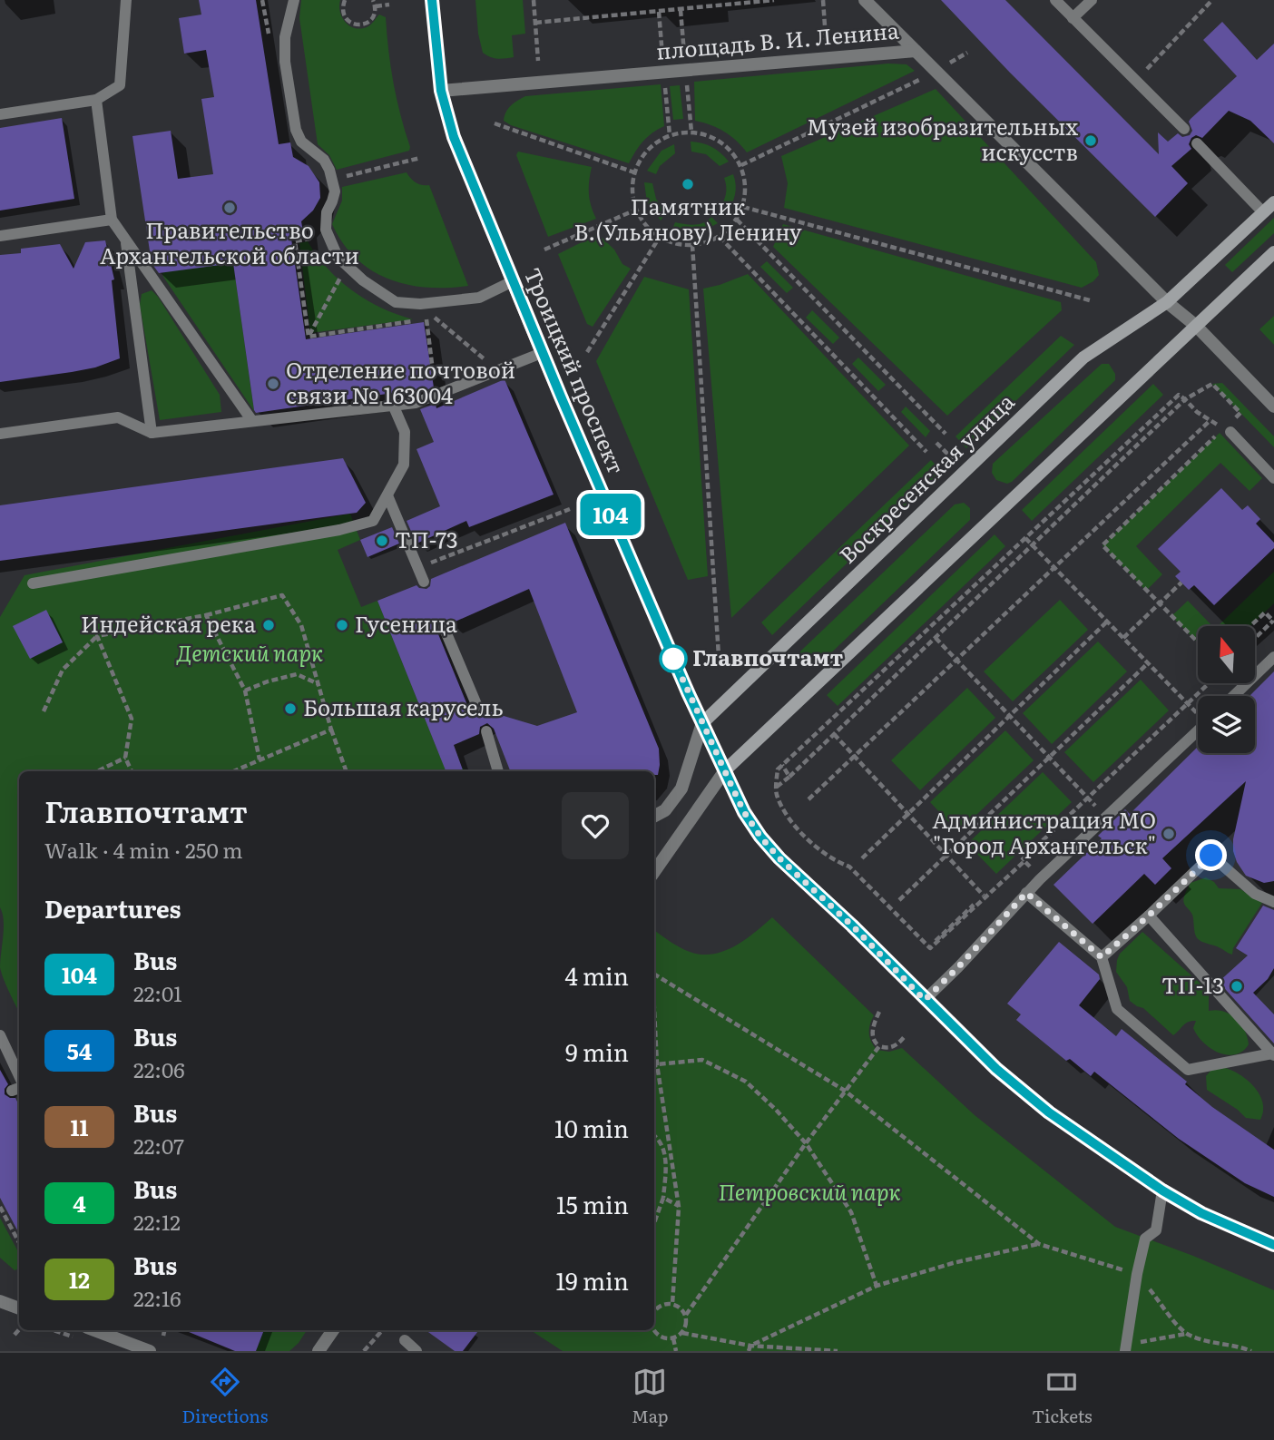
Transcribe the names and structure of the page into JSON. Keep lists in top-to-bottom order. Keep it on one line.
{"streets":{"main road":["Троицкий проспект","Воскресенская улица"],"street":["площадь В. И. Ленина"]},"crossings":[["площадь В. И. Ленина","Троицкий проспект"],["площадь В. И. Ленина","Воскресенская улица"],["Троицкий проспект","Воскресенская улица"]],"parks":["Детский парк","Петровский парк"],"places":["Музей изобразительных искусств","Памятник В.(Ульянову) Ленину","Правительство Архангельской области","Отделение почтовой связи № 163004","ТП-73","Индейская река","Гусеница","Главпочтамт","Большая карусель","Администрация МО \"Город Архангельск\"","ТП-13"],"lines":["bus line 104"],"north":"top","page":{"on_map":"104","heading":[["Главпочтамт","Walk · 4 min · 250 m"],"Departures"],"list":[{"mark":"104","name":"Bus","note":"22:01","value":"4 min"},{"mark":"54","name":"Bus","note":"22:06","value":"9 min"},{"mark":"11","name":"Bus","note":"22:07","value":"10 min"},{"mark":"4","name":"Bus","note":"22:12","value":"15 min"},{"mark":"12","name":"Bus","note":"22:16","value":"19 min"}],"tabs":["Directions","Map","Tickets"]}}
